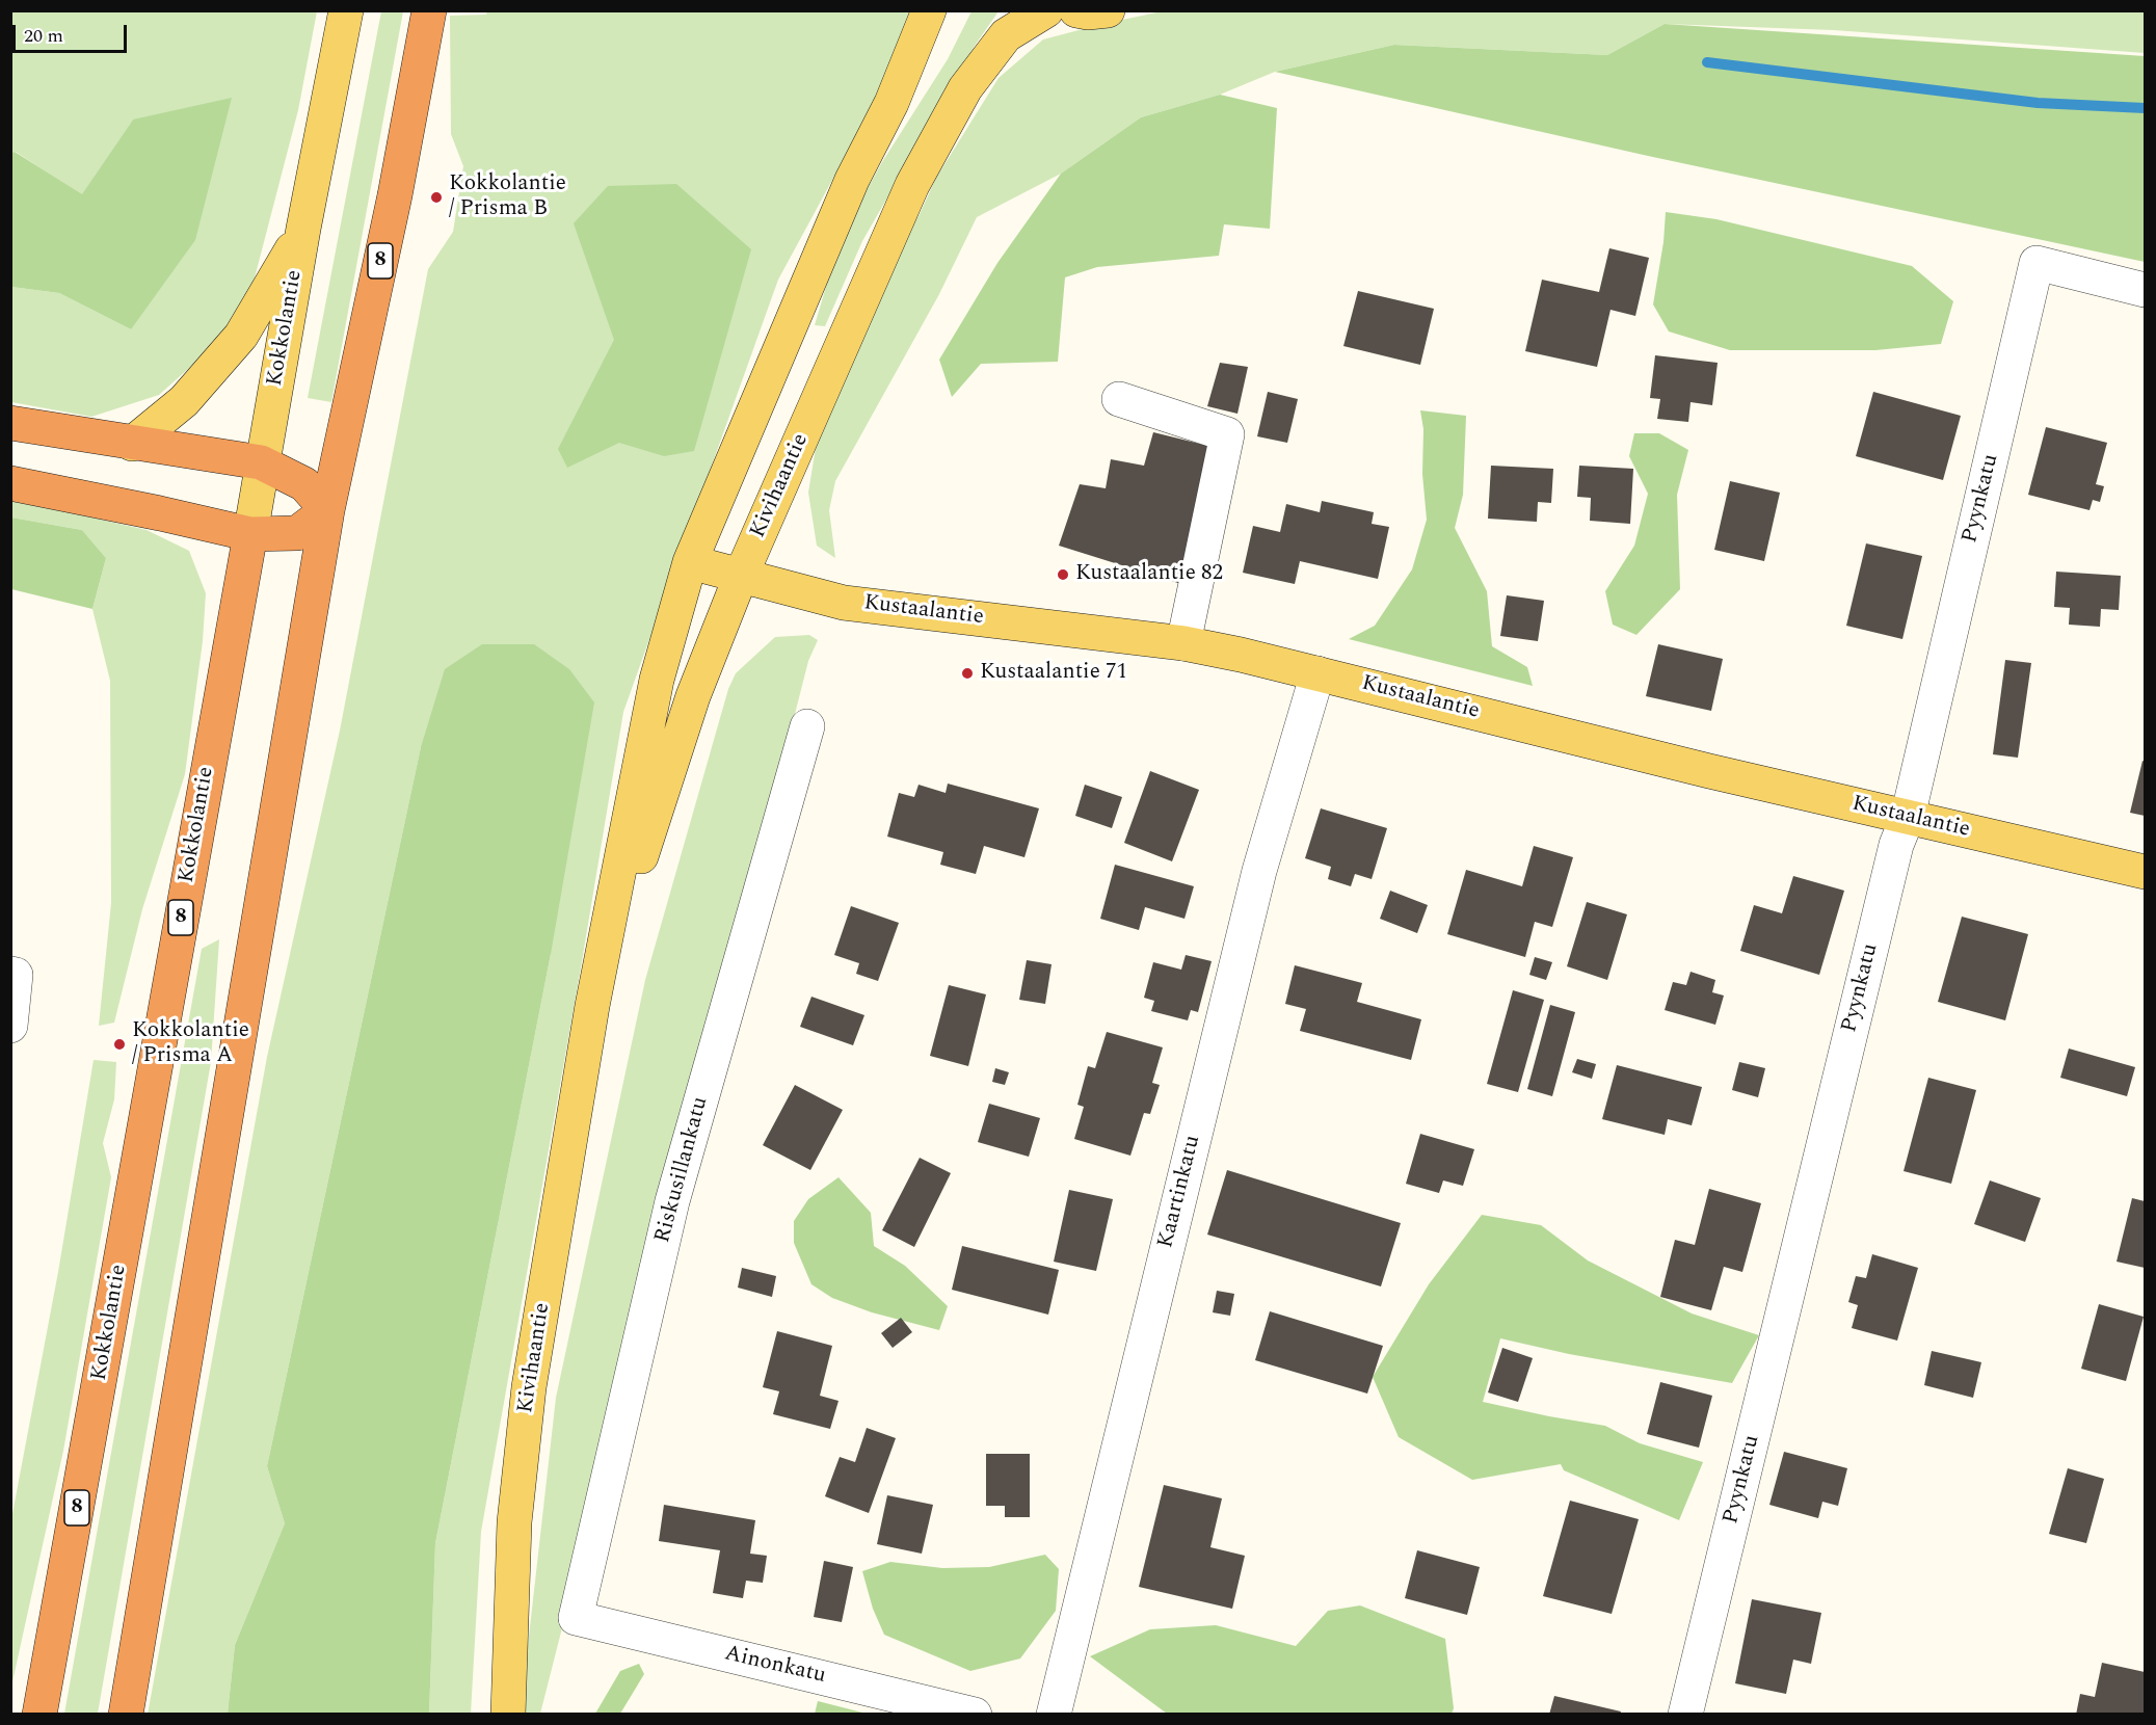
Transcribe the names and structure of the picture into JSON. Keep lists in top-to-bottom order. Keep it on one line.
{"streets":{"highway":["8","Kokkolantie"],"main road":["Kivihaantie","Kustaalantie"],"street":["Pyynkatu","Riskusillankatu","Kaartinkatu","Ainonkatu"]},"crossings":[["Kivihaantie","Kustaalantie"],["Pyynkatu","Kustaalantie"],["Kustaalantie","Kaartinkatu"],["Riskusillankatu","Ainonkatu"]],"places":["Kokkolantie / Prisma B","Kustaalantie 82","Kustaalantie 71","Kokkolantie / Prisma A"],"scale_bar":"20 m"}
